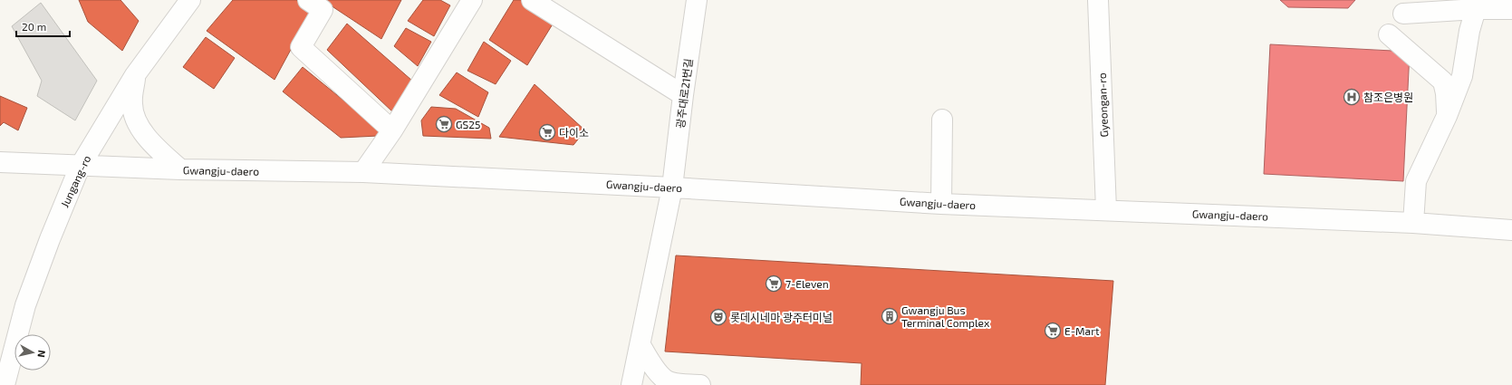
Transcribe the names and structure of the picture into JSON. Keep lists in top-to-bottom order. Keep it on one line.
{"streets":{"street":["광주대로21번길","Gyeongan-ro","Gwangju-daero","Jungang-ro"]},"crossings":[["광주대로21번길","Gwangju-daero"],["Gyeongan-ro","Gwangju-daero"],["Gwangju-daero","Jungang-ro"]],"places":{"hospital":["참조은병원"],"supermarket":["GS25","다이소","7-Eleven","E-Mart"],"building":["Gwangju Bus Terminal Complex"],"theatre":["롯데시네마 광주터미널"]},"scale_bar":"20 m","north":"right"}
